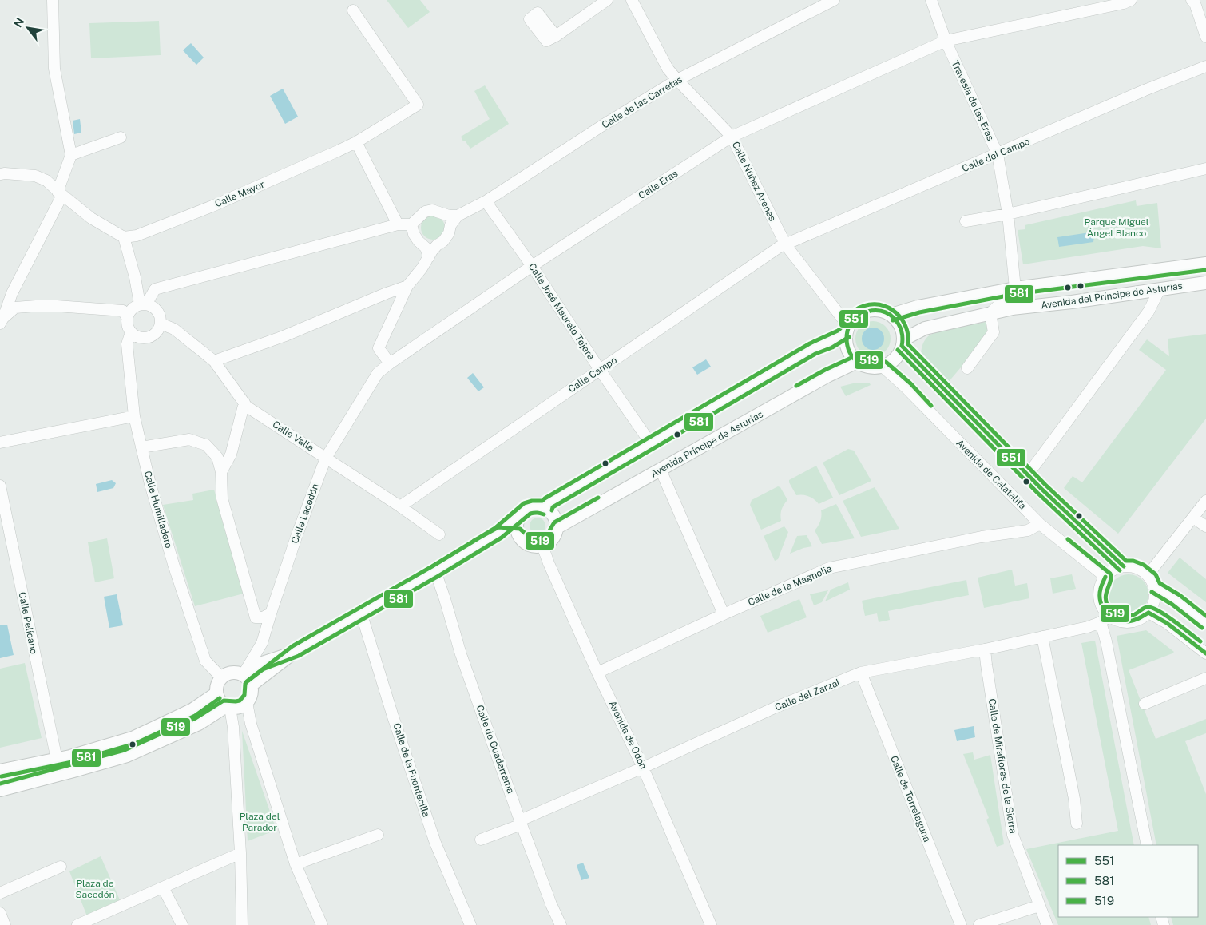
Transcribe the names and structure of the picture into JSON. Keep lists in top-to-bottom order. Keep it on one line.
{"streets":{"street":["Travesía de las Eras","Calle de las Carretas","Calle del Campo","Calle Núñez Arenas","Calle Eras","Calle Mayor","Avenida del Príncipe de Asturias","Calle José Maurelo Tejera","Calle Campo","Calle Valle","Avenida Príncipe de Asturias","Avenida de Calatalifa","Calle Humilladero","Calle Lacedón","Calle de la Magnolia","Calle Pelícano","Calle del Zarzal","Avenida de Odón","Calle de Guadarrama","Calle de Miraflores de la Sierra","Calle de la Fuentecilla","Calle de Torrelaguna"]},"crossings":[["Travesía de las Eras","Calle del Campo"],["Travesía de las Eras","Calle Eras"],["Travesía de las Eras","Avenida del Príncipe de Asturias"],["Calle de las Carretas","Calle Núñez Arenas"],["Calle de las Carretas","Calle José Maurelo Tejera"],["Calle del Campo","Calle Núñez Arenas"],["Calle del Campo","Calle Campo"],["Calle Núñez Arenas","Calle Eras"],["Calle Núñez Arenas","Avenida del Príncipe de Asturias"],["Calle Núñez Arenas","Calle Campo"],["Calle Núñez Arenas","Avenida Príncipe de Asturias"],["Calle Núñez Arenas","Avenida de Calatalifa"],["Calle Eras","Calle José Maurelo Tejera"],["Calle Eras","Calle Lacedón"],["Avenida del Príncipe de Asturias","Avenida Príncipe de Asturias"],["Avenida del Príncipe de Asturias","Avenida de Calatalifa"],["Calle José Maurelo Tejera","Calle Campo"],["Calle Campo","Calle Valle"],["Calle Valle","Calle Humilladero"],["Calle Valle","Calle Lacedón"],["Avenida Príncipe de Asturias","Avenida de Calatalifa"],["Avenida Príncipe de Asturias","Avenida de Odón"],["Avenida de Calatalifa","Calle de la Magnolia"],["Avenida de Calatalifa","Calle del Zarzal"],["Calle Humilladero","Calle Lacedón"],["Calle de la Magnolia","Avenida de Odón"],["Calle del Zarzal","Avenida de Odón"],["Calle del Zarzal","Calle de Guadarrama"],["Calle del Zarzal","Calle de Miraflores de la Sierra"],["Calle del Zarzal","Calle de Torrelaguna"]],"parks":["Parque Miguel Ángel Blanco","Plaza del Parador","Plaza de Sacedón"],"lines":["transit line 581","transit line 519","transit line 551"],"legend":["551","581","519"],"north":"top left"}
